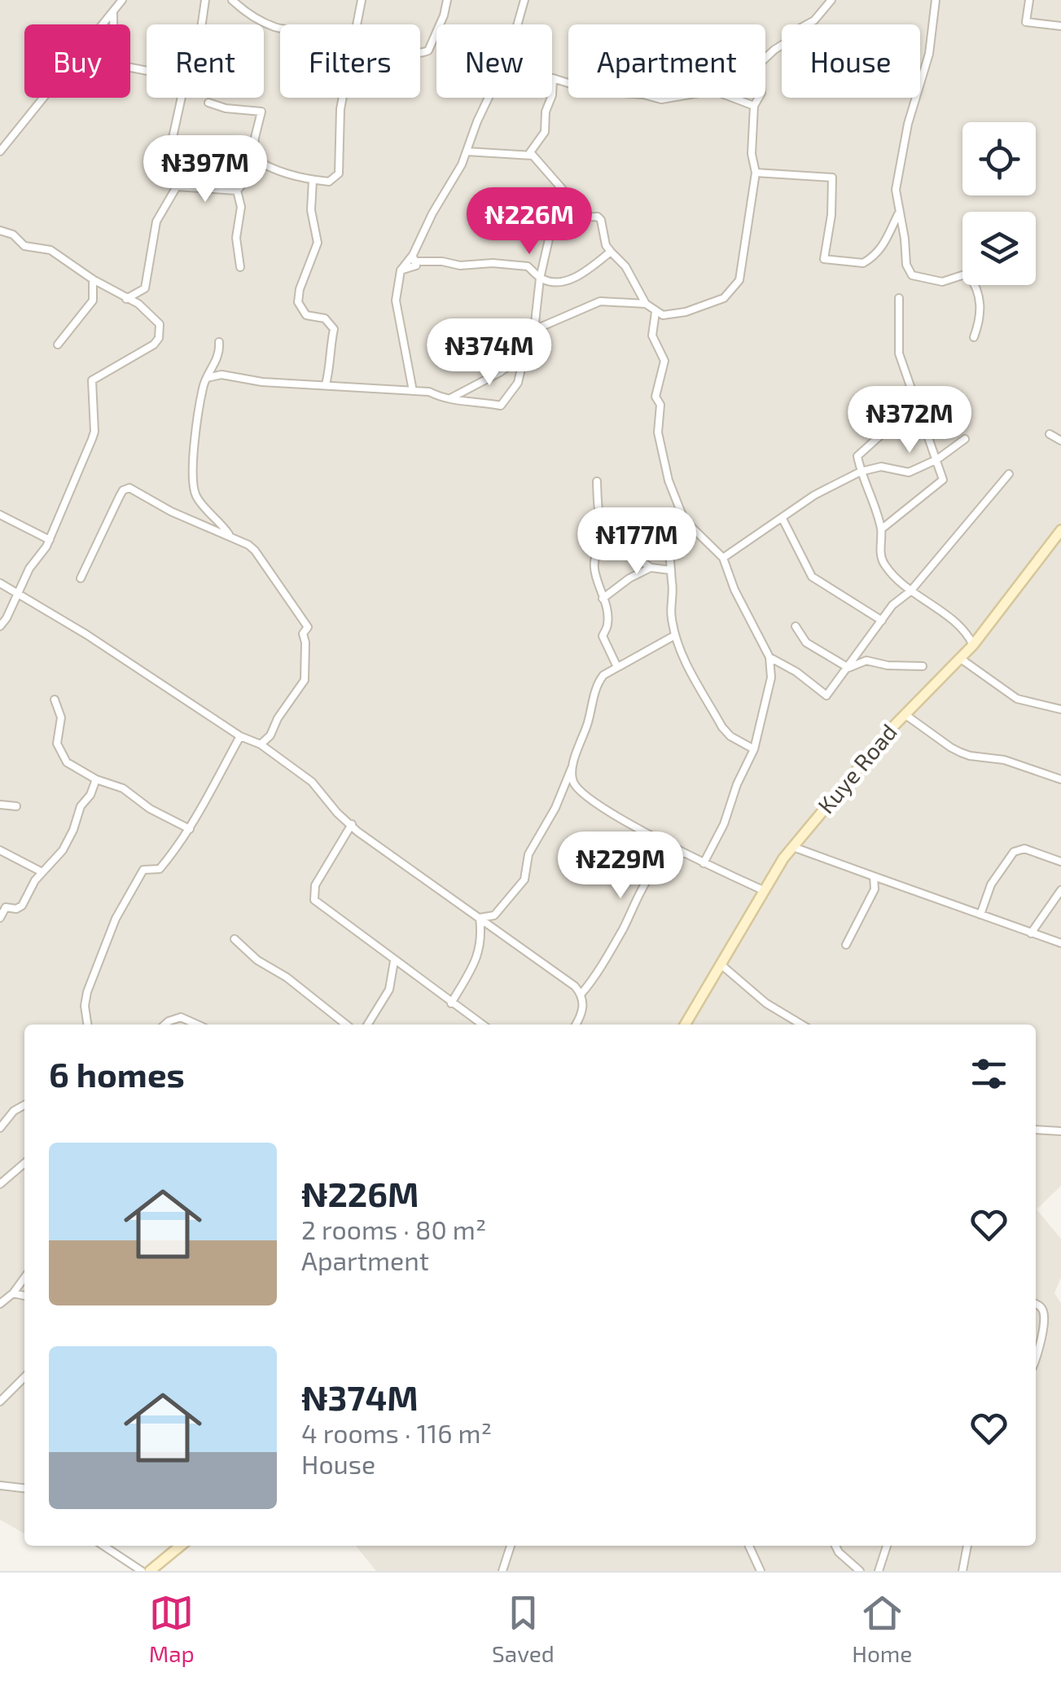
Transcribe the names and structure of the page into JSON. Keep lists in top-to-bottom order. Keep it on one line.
{"streets":{"street":["Kuye Road"]},"page":{"chip":["Buy","Rent","Filters","New","Apartment","House"],"price":["₦397M","₦226M","₦374M","₦372M","₦177M","₦229M"],"heading":"6 homes","list":[{"name":"₦226M","note":"2 rooms · 80 m² · Apartment"},{"name":"₦374M","note":"4 rooms · 116 m² · House"}],"tabs":["Map","Saved","Home"]}}
